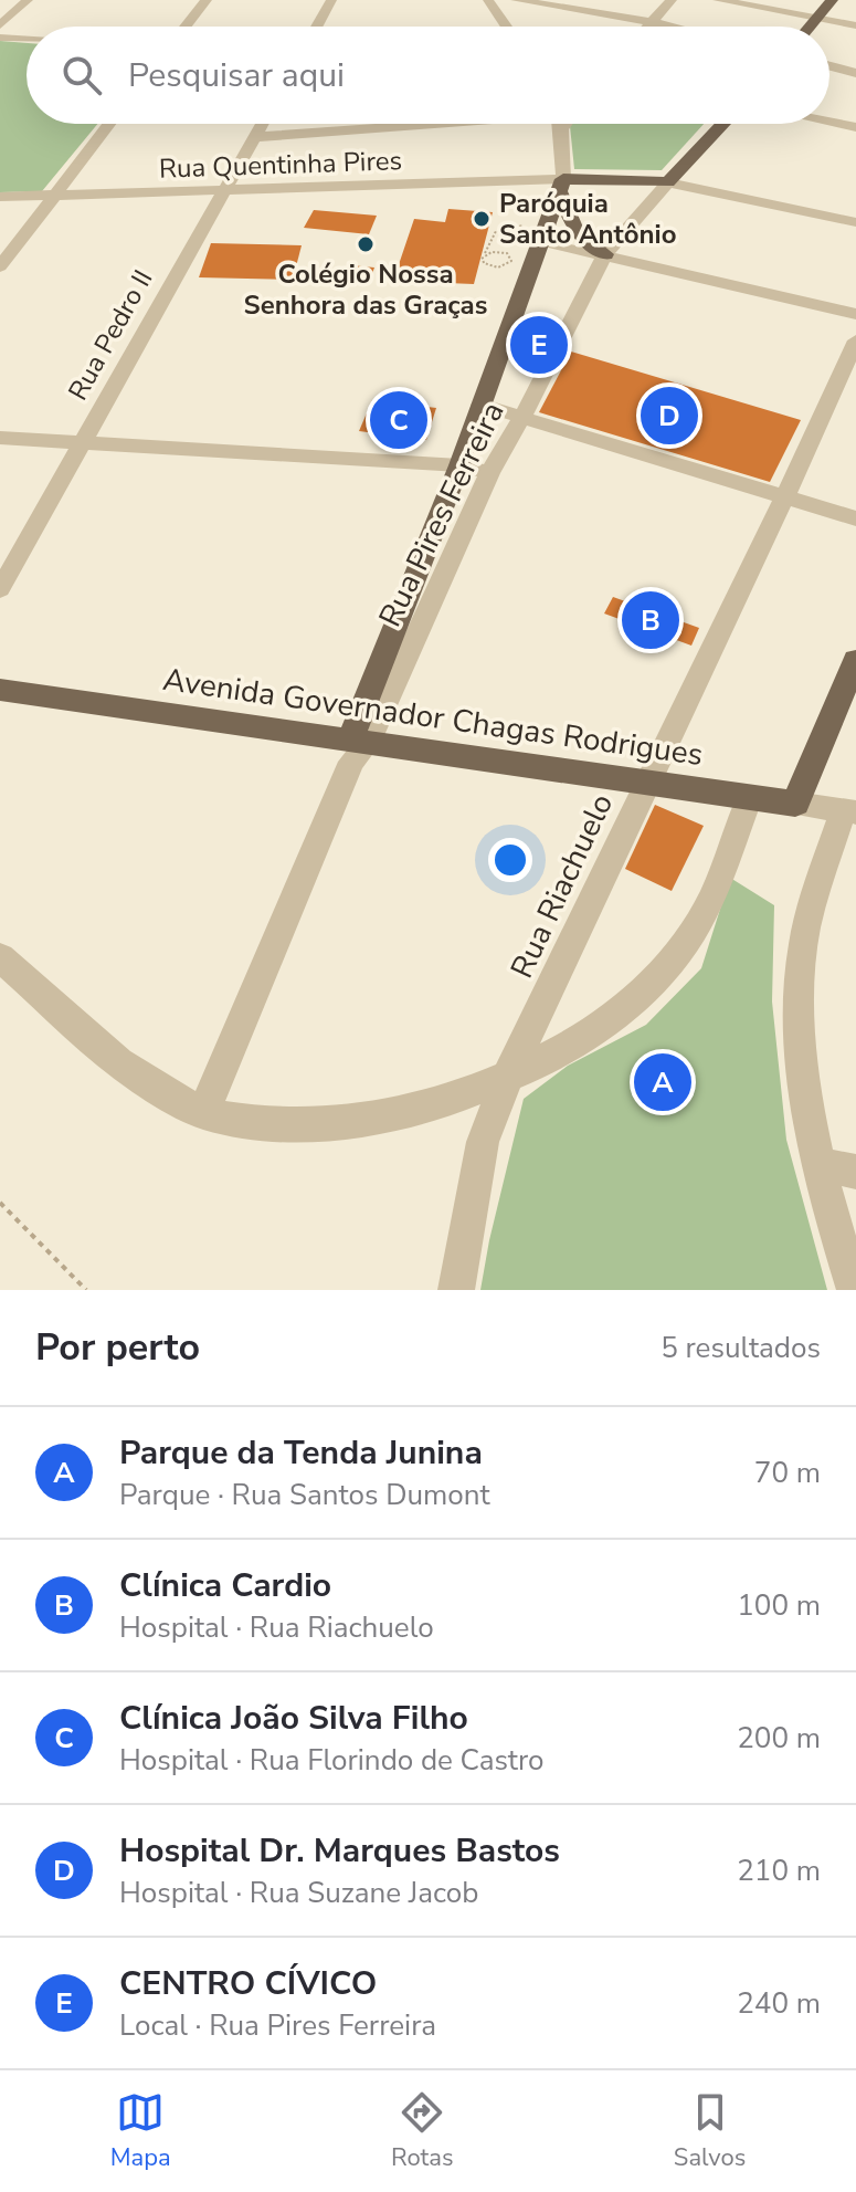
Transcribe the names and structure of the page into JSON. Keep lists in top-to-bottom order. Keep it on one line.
{"streets":{"main road":["Rua Pires Ferreira","Avenida Governador Chagas Rodrigues"],"street":["Rua Quentinha Pires","Rua Pedro II","Rua Riachuelo"]},"crossings":[["Rua Quentinha Pires","Rua Pedro II"],["Rua Pires Ferreira","Avenida Governador Chagas Rodrigues"],["Avenida Governador Chagas Rodrigues","Rua Riachuelo"]],"places":["Paróquia Santo Antônio","Colégio Nossa Senhora das Graças"],"page":{"search":"Pesquisar aqui","pins":["E","D","C","B","A"],"heading":["Por perto","5 resultados"],"list":[{"mark":"A","name":"Parque da Tenda Junina","note":"Parque · Rua Santos Dumont","value":"70 m"},{"mark":"B","name":"Clínica Cardio","note":"Hospital · Rua Riachuelo","value":"100 m"},{"mark":"C","name":"Clínica João Silva Filho","note":"Hospital · Rua Florindo de Castro","value":"200 m"},{"mark":"D","name":"Hospital Dr. Marques Bastos","note":"Hospital · Rua Suzane Jacob","value":"210 m"},{"mark":"E","name":"CENTRO CÍVICO","note":"Local · Rua Pires Ferreira","value":"240 m"}],"nav":["Mapa","Rotas","Salvos"]}}
